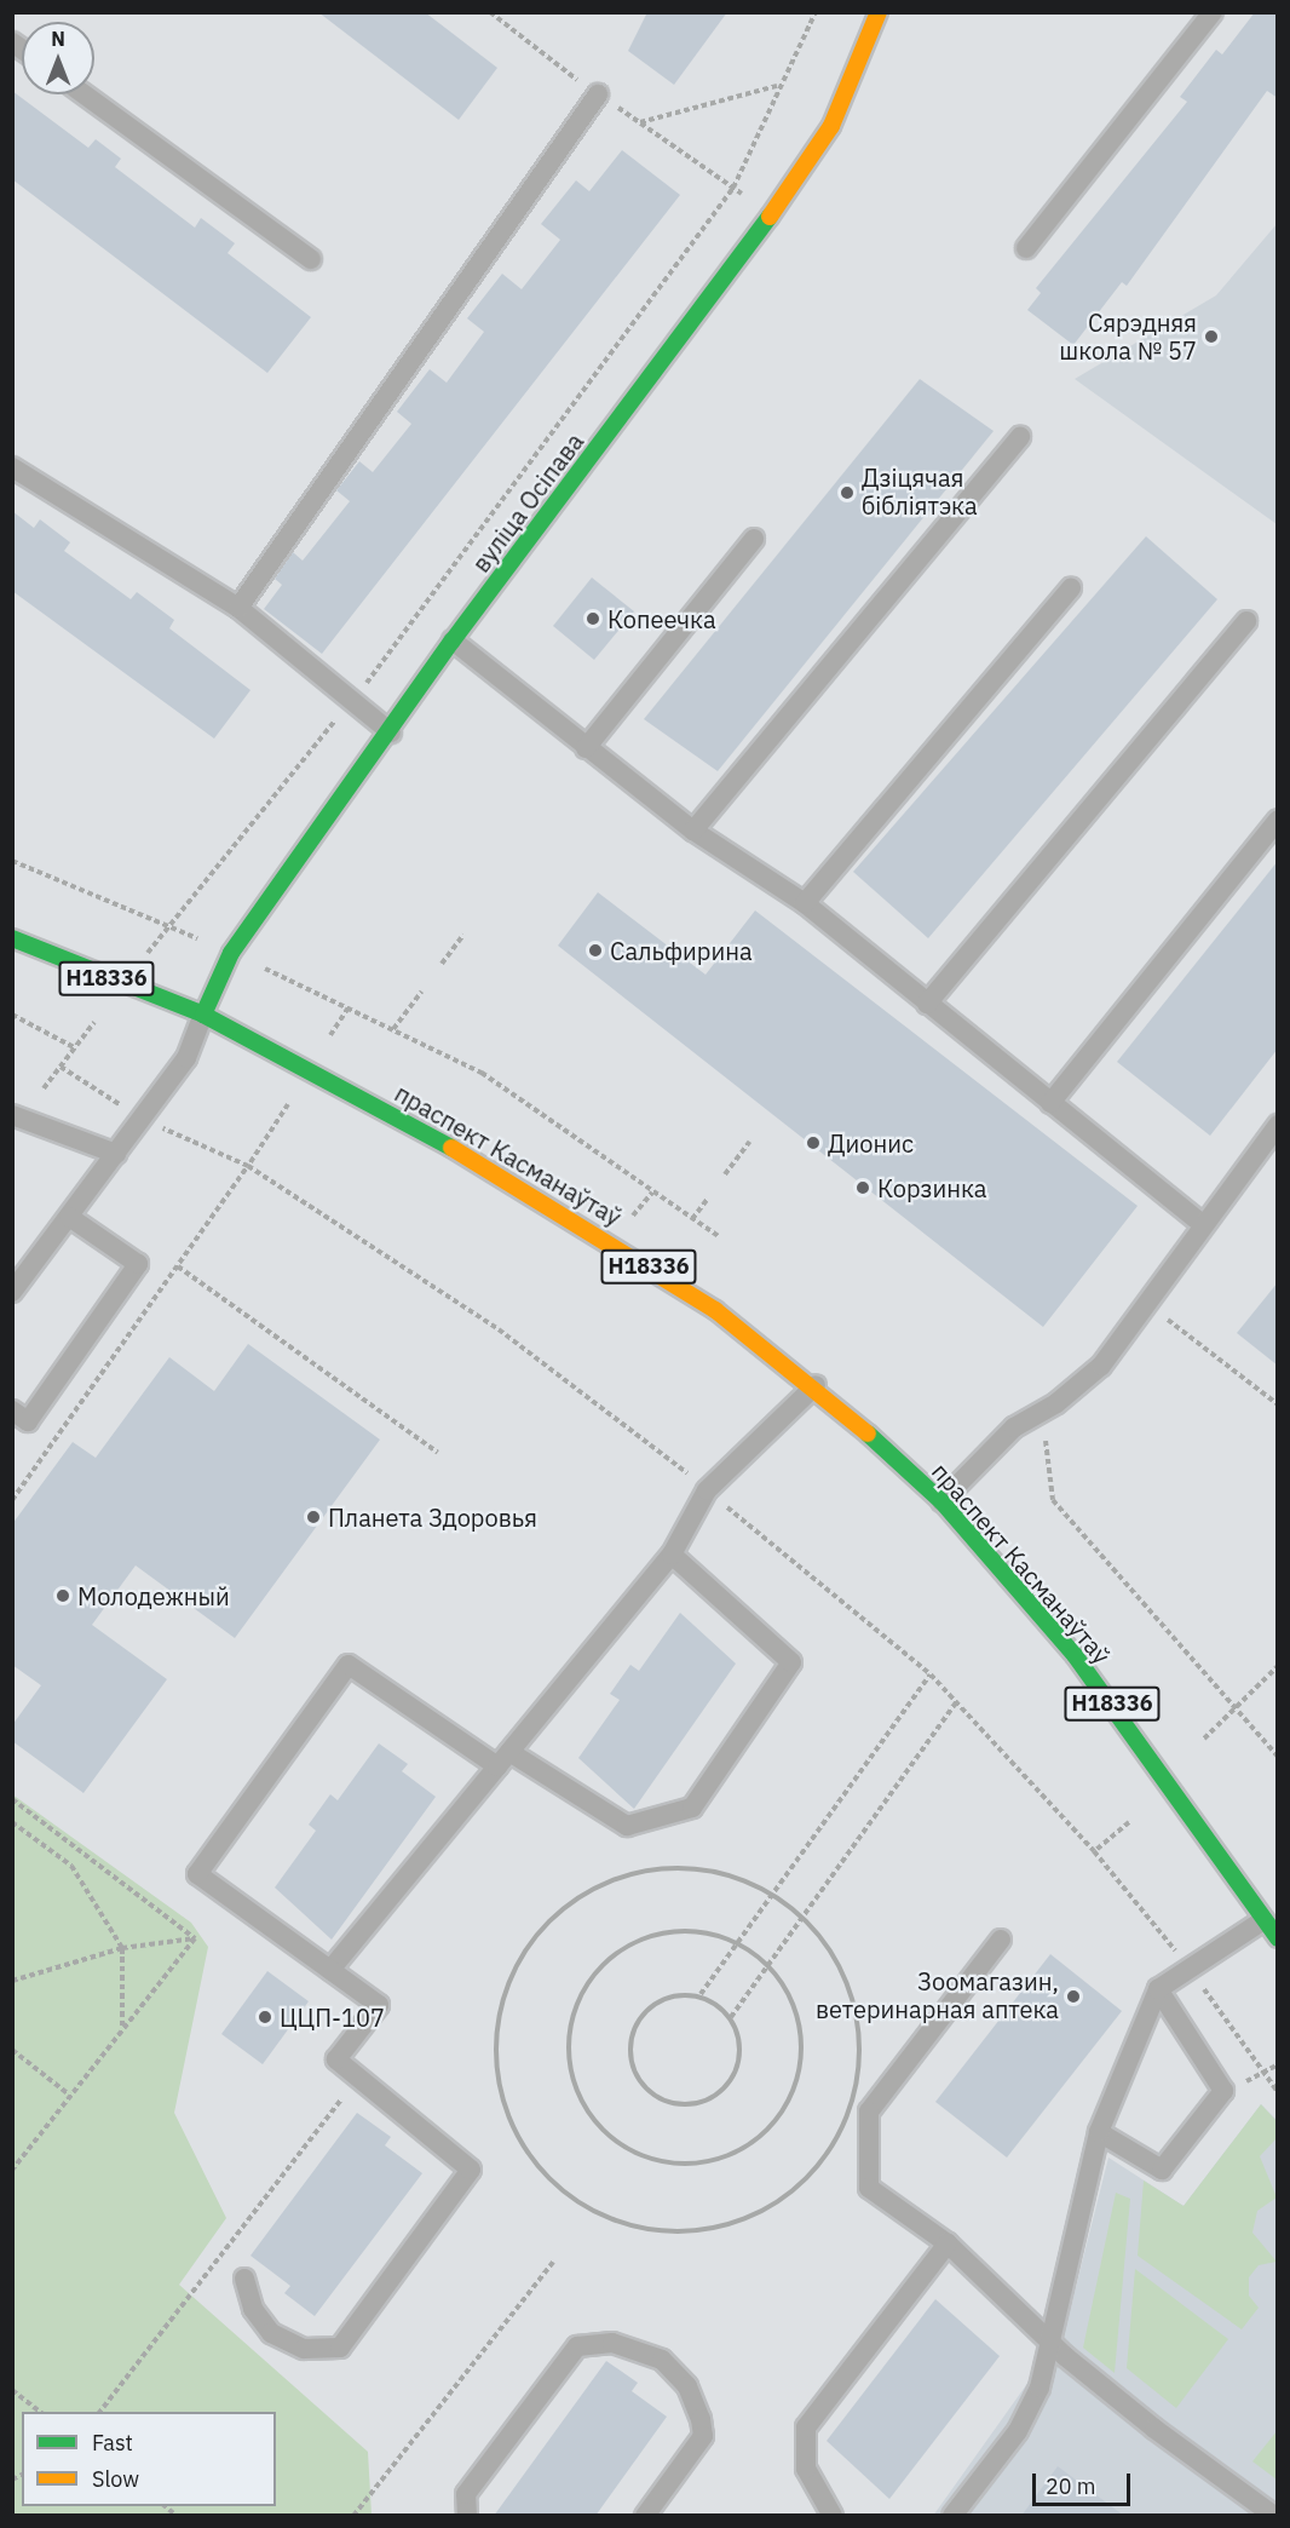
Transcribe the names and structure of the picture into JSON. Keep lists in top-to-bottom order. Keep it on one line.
{"streets":{"main road":["вуліца Осіпава","Н18336","праспект Касманаўтаў"]},"crossings":[["вуліца Осіпава","праспект Касманаўтаў"]],"places":["Сярэдняя школа № 57","Дзіцячая бібліятэка","Копеечка","Сальфирина","Дионис","Корзинка","Планета Здоровья","Молодежный","Зоомагазин, ветеринарная аптека","ЦЦП-107"],"legend":["Fast","Slow"],"scale_bar":"20 m","north":"top"}
